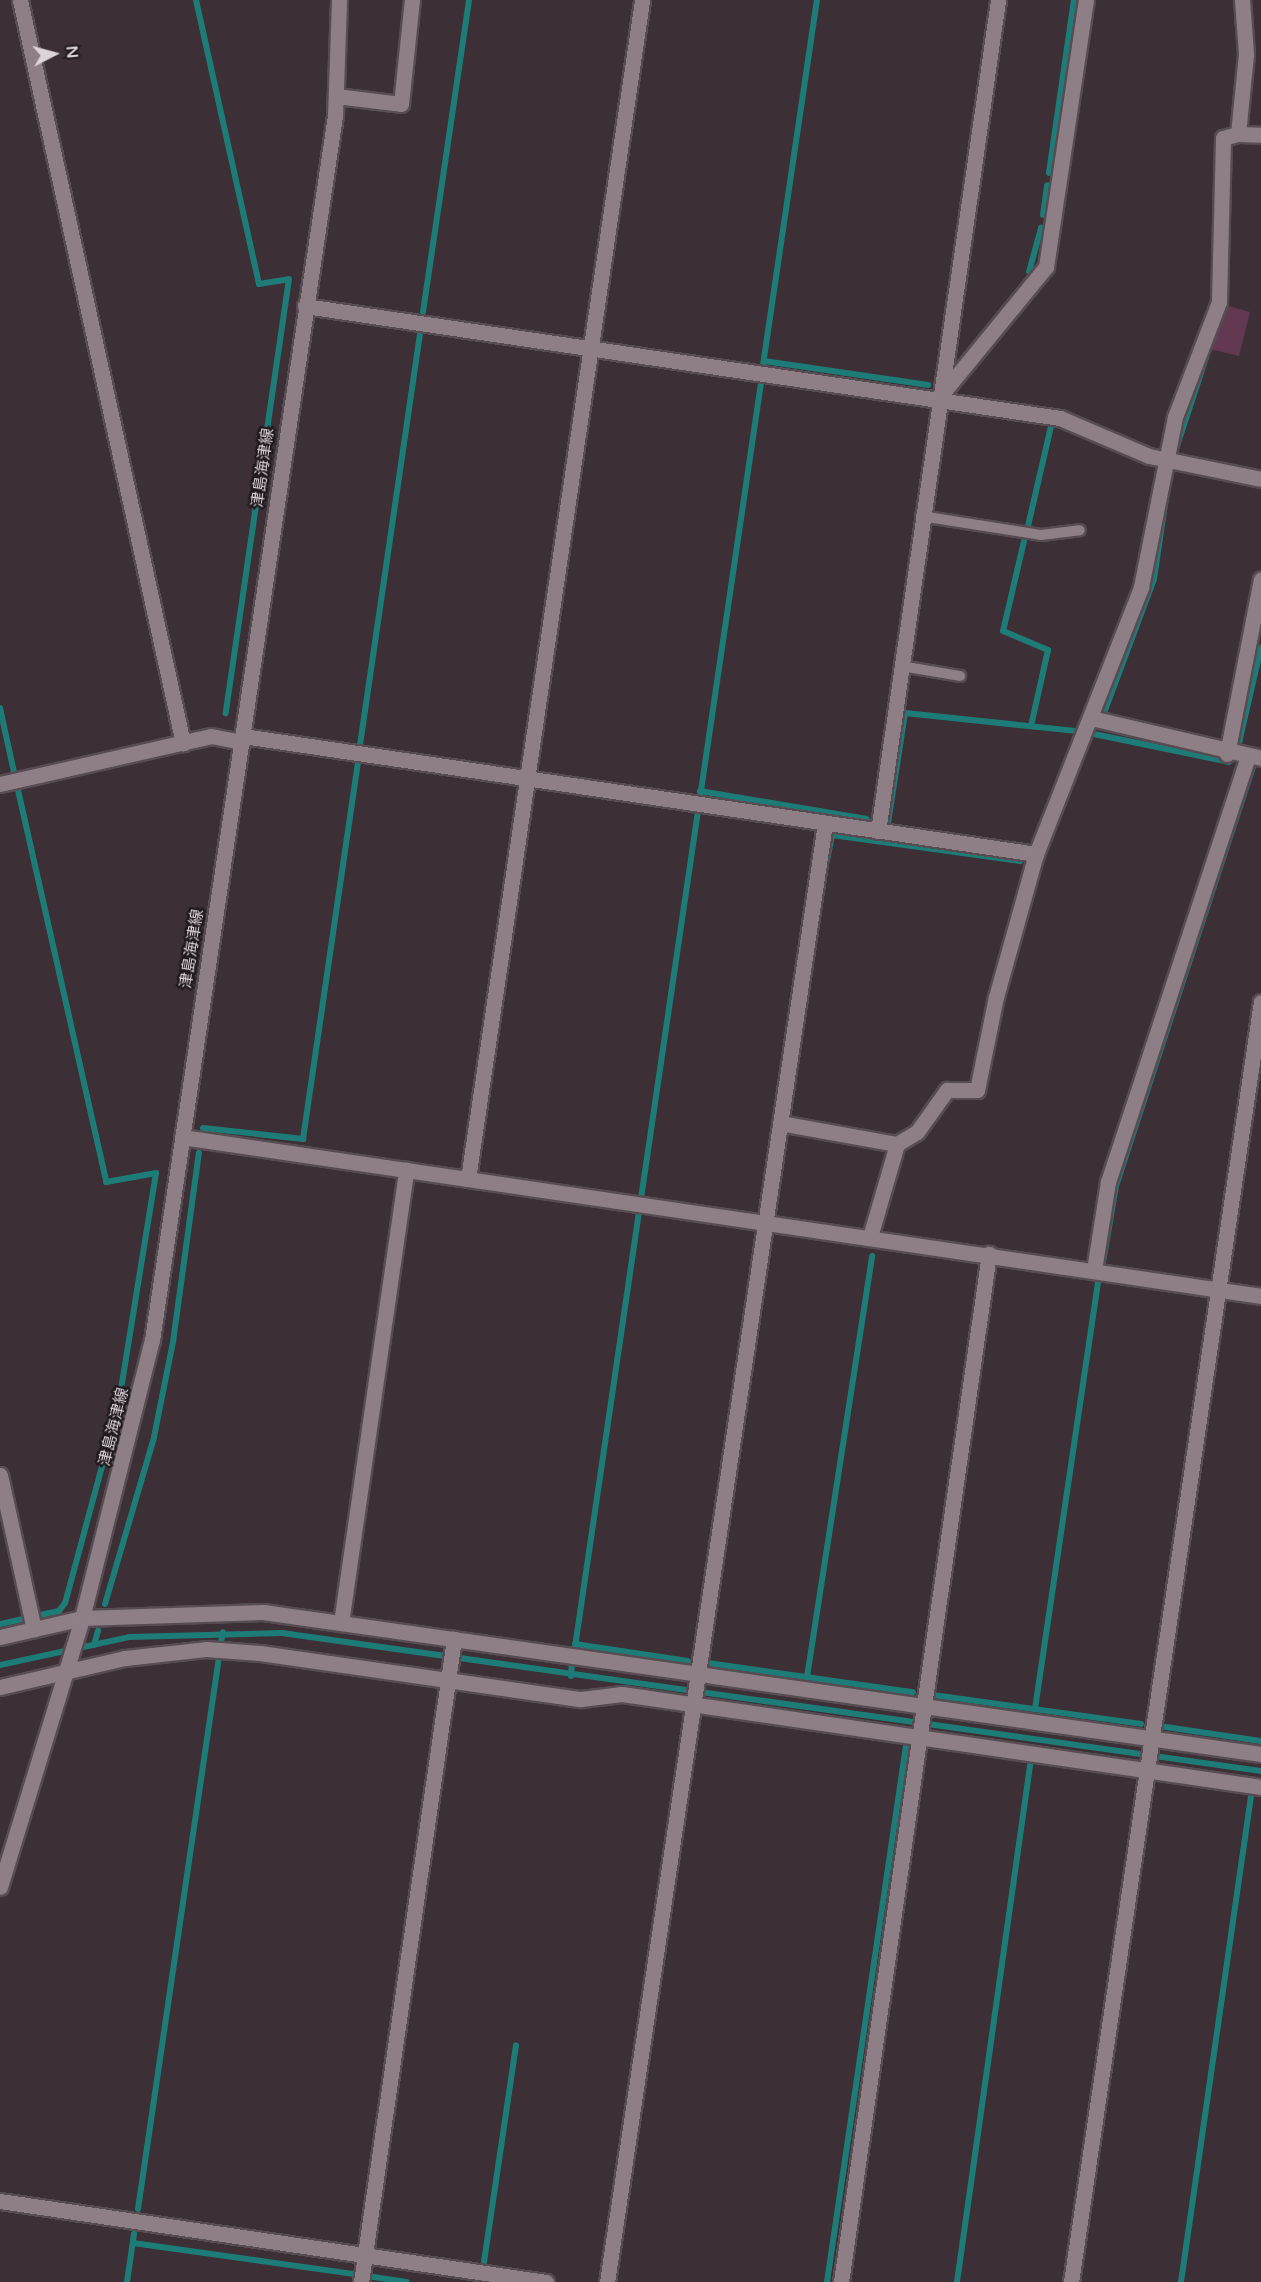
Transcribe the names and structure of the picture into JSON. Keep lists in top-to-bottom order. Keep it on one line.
{"streets":{"street":["津島海津線"]},"north":"right"}
